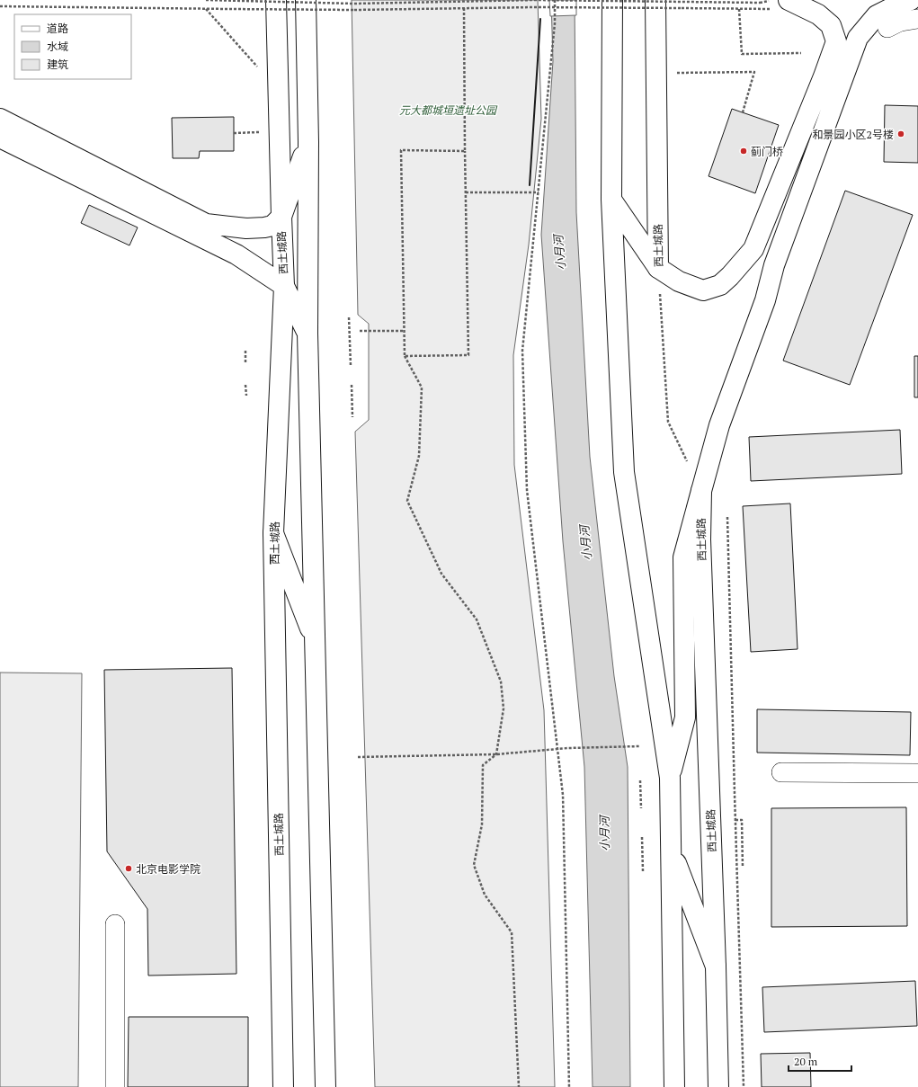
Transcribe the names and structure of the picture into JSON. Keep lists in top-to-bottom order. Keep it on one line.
{"streets":{"main road":["西土城路"]},"water":["小月河"],"parks":["元大都城垣遗址公园"],"places":["和景园小区2号楼","蓟门桥","北京电影学院"],"legend":["道路","水域","建筑"],"scale_bar":"20 m"}
